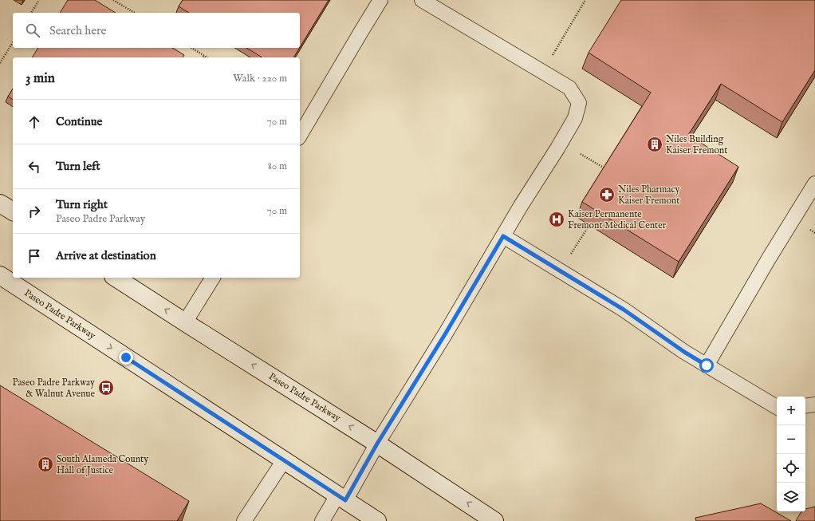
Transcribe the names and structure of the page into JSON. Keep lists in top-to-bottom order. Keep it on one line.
{"streets":{"main road":["Paseo Padre Parkway"]},"places":{"building":["Niles Building Kaiser Fremont","South Alameda County Hall of Justice"],"pharmacy":["Niles Pharmacy Kaiser Fremont"],"hospital":["Kaiser Permanente Fremont Medical Center"],"bus stop":["Paseo Padre Parkway & Walnut Avenue"]},"page":{"search":"Search here","heading":["3 min","Walk · 220 m"],"list":[["Continue","70 m"],["Turn left","80 m"],["Turn right","Paseo Padre Parkway","70 m"],"Arrive at destination"],"map_buttons":["+","−"]}}
